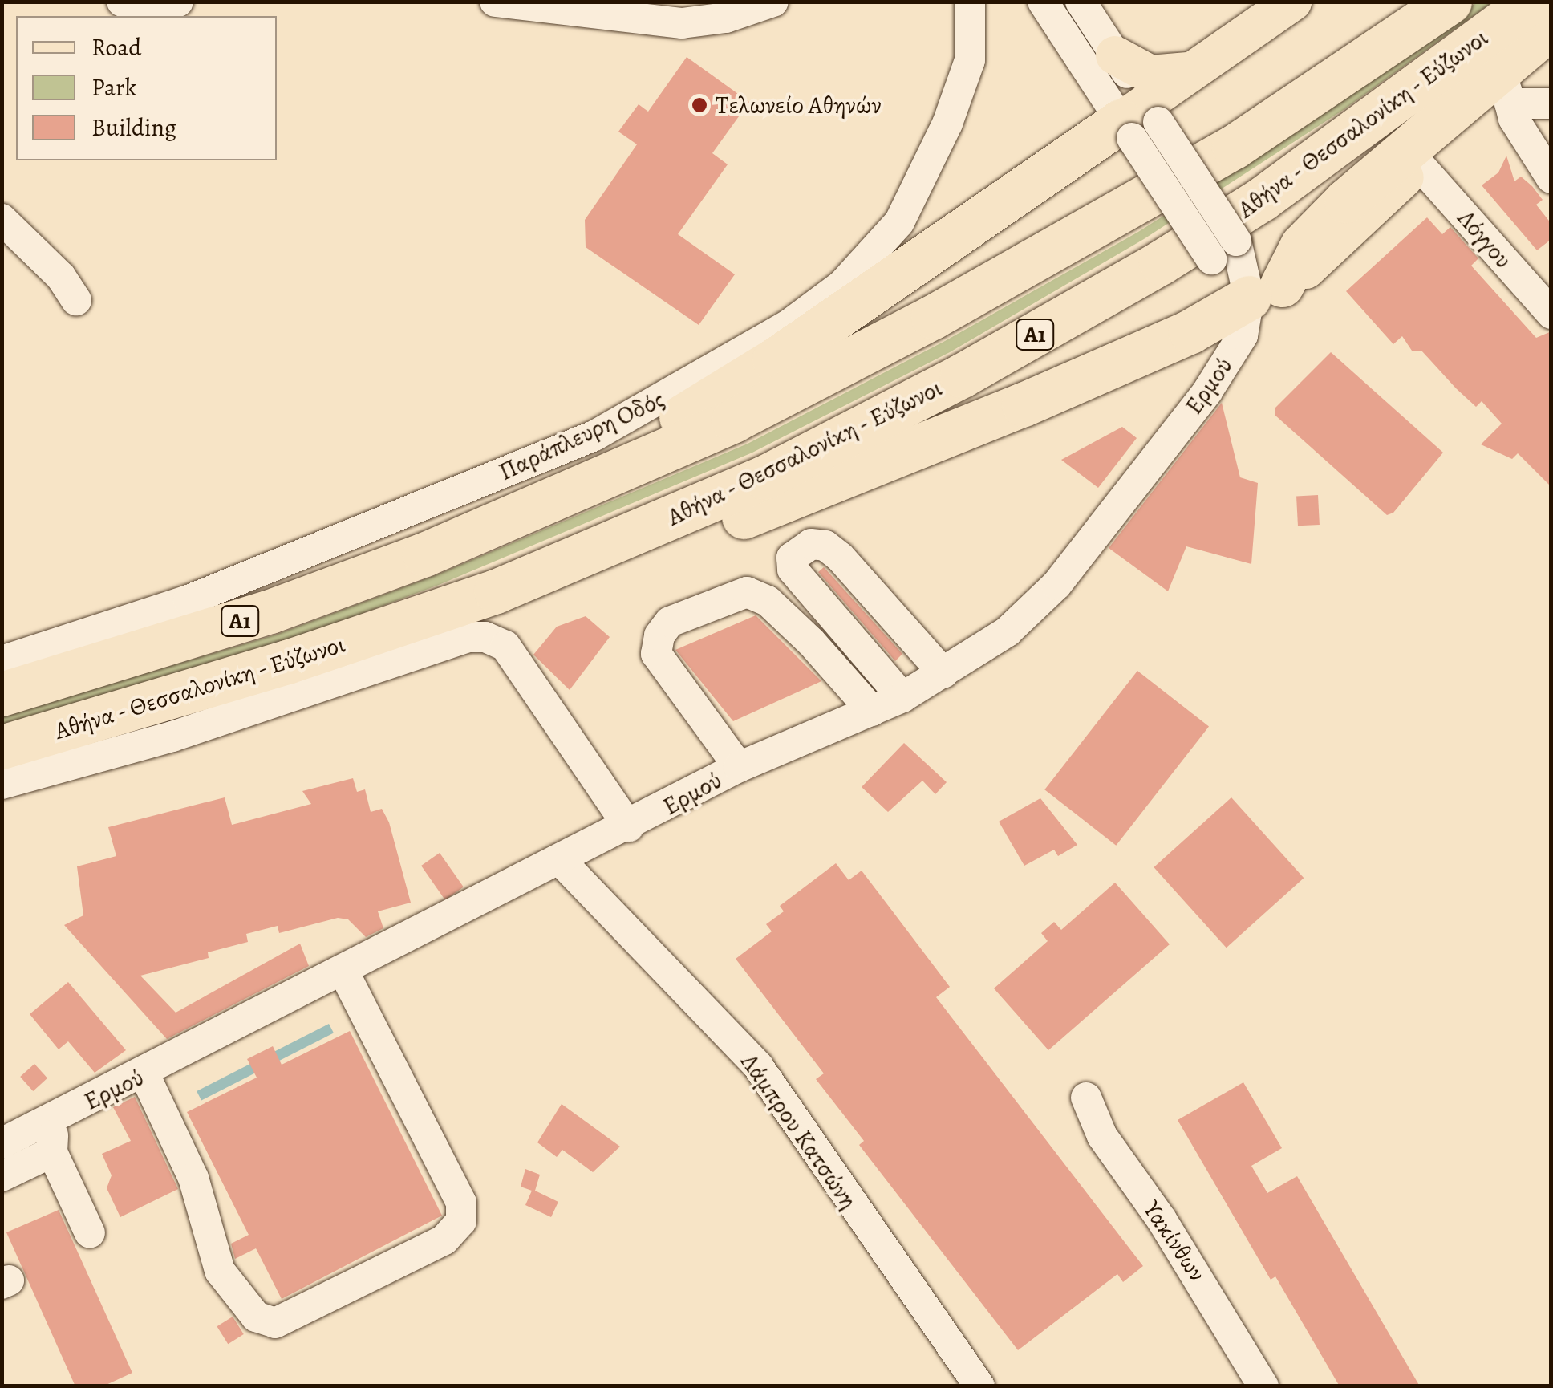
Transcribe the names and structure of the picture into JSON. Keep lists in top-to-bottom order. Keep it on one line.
{"streets":{"highway":["Αθήνα - Θεσσαλονίκη - Εύζωνοι","Α1"],"street":["Λόγγου","Ερμού","Παράπλευρη Οδός","Λάμπρου Κατσώνη","Υακίνθων"]},"crossings":[["Ερμού","Λάμπρου Κατσώνη"]],"places":["Τελωνείο Αθηνών"],"legend":["Road","Park","Building"]}
